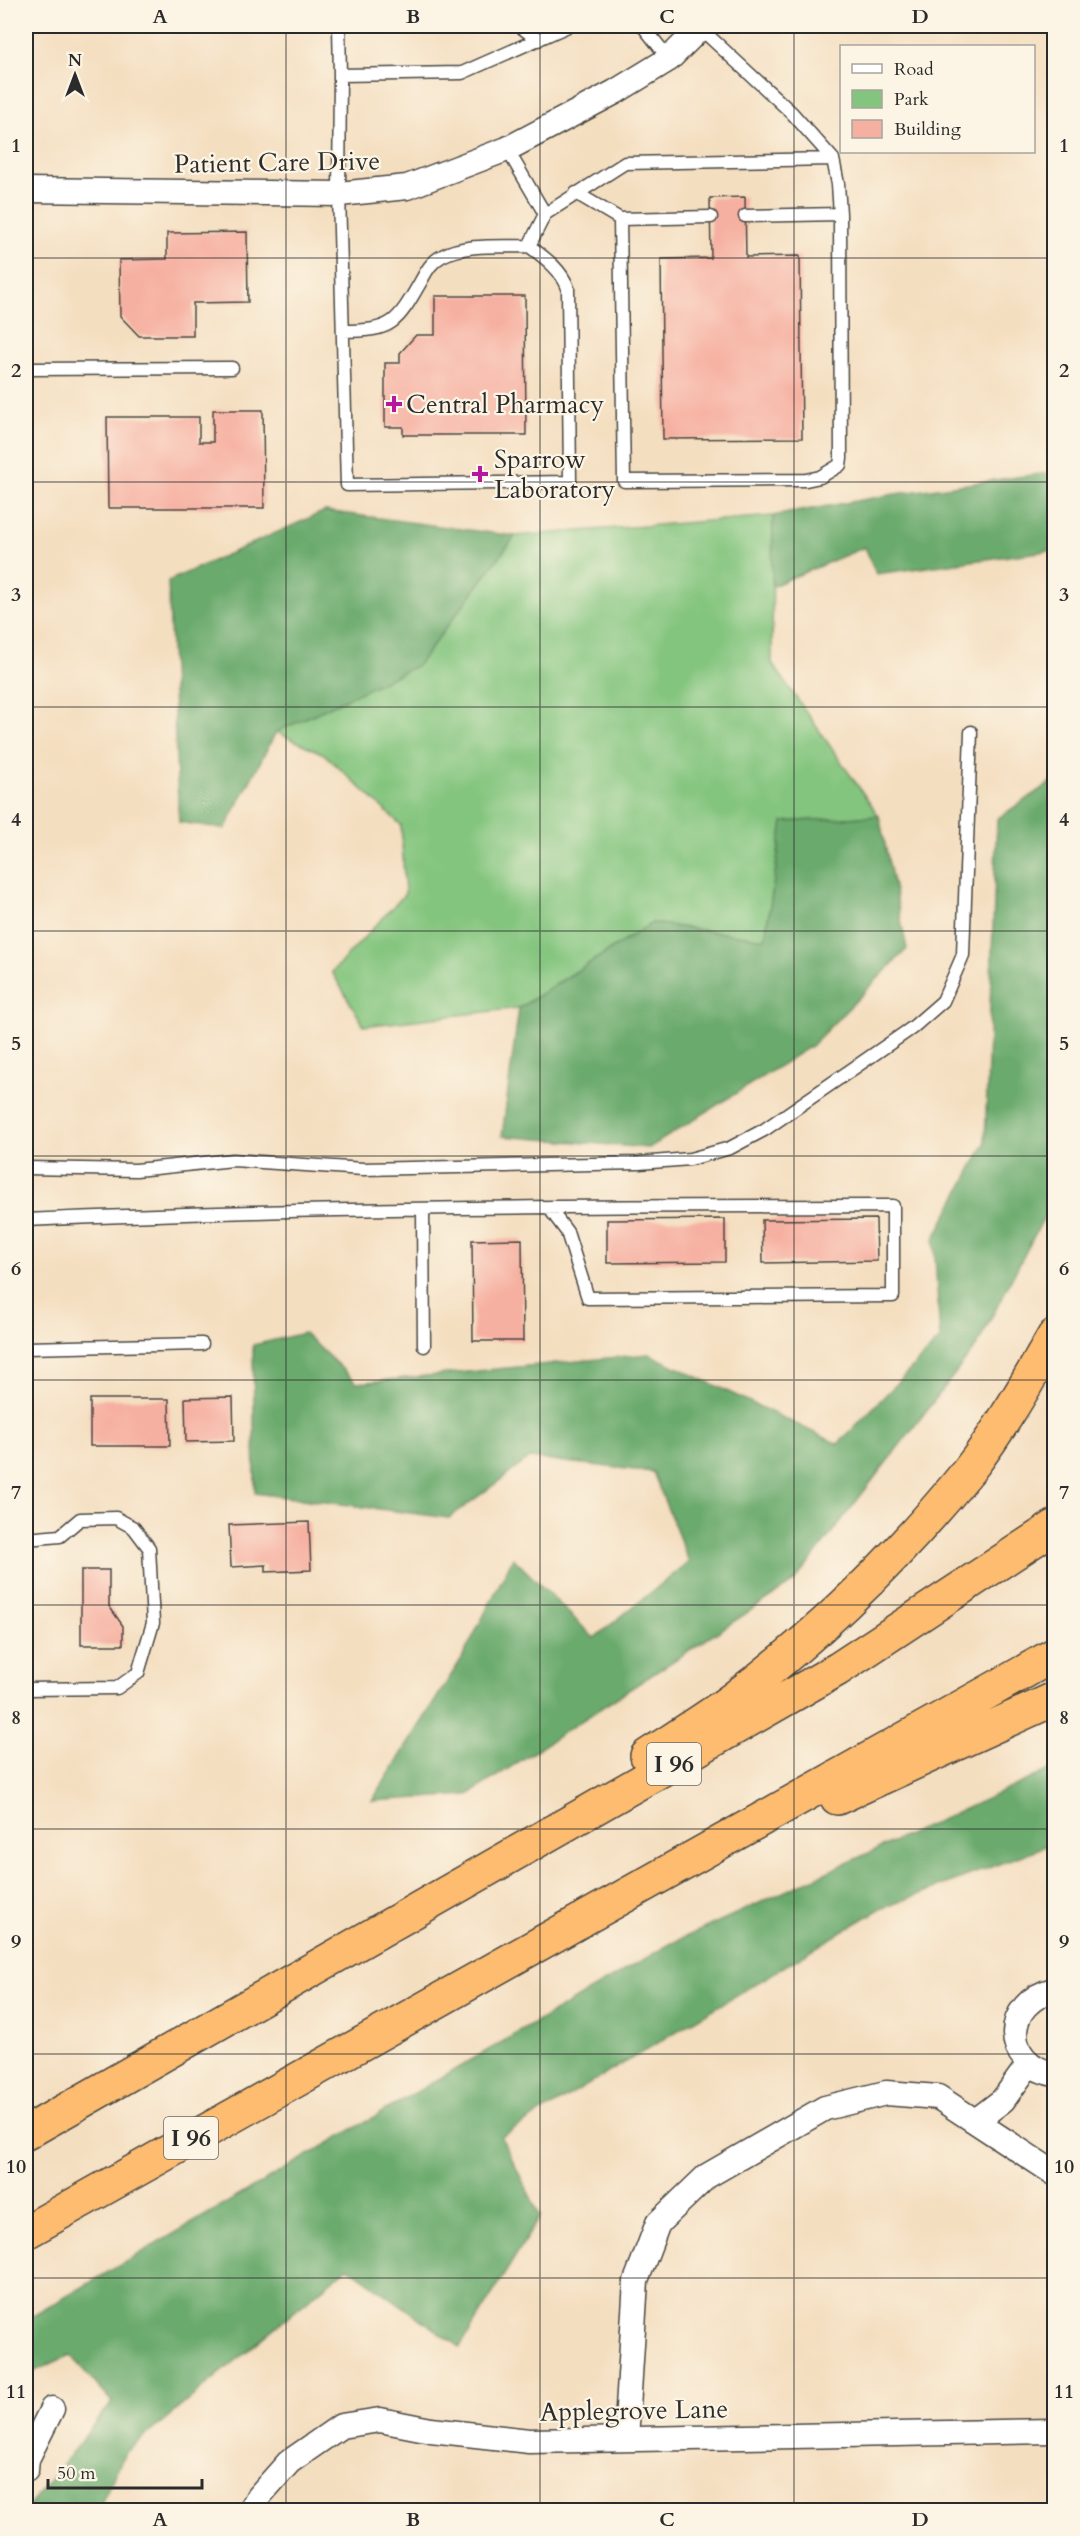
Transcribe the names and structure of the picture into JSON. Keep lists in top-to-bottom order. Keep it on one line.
{"streets":{"highway":["I 96"],"street":["Patient Care Drive","Applegrove Lane"]},"places":{"health":["Central Pharmacy","Sparrow Laboratory"]},"legend":["Road","Park","Building"],"scale_bar":"50 m","north":"top","grid":{"columns":["A","B","C","D"],"rows":["1","2","3","4","5","6","7","8","9","10","11"]}}
